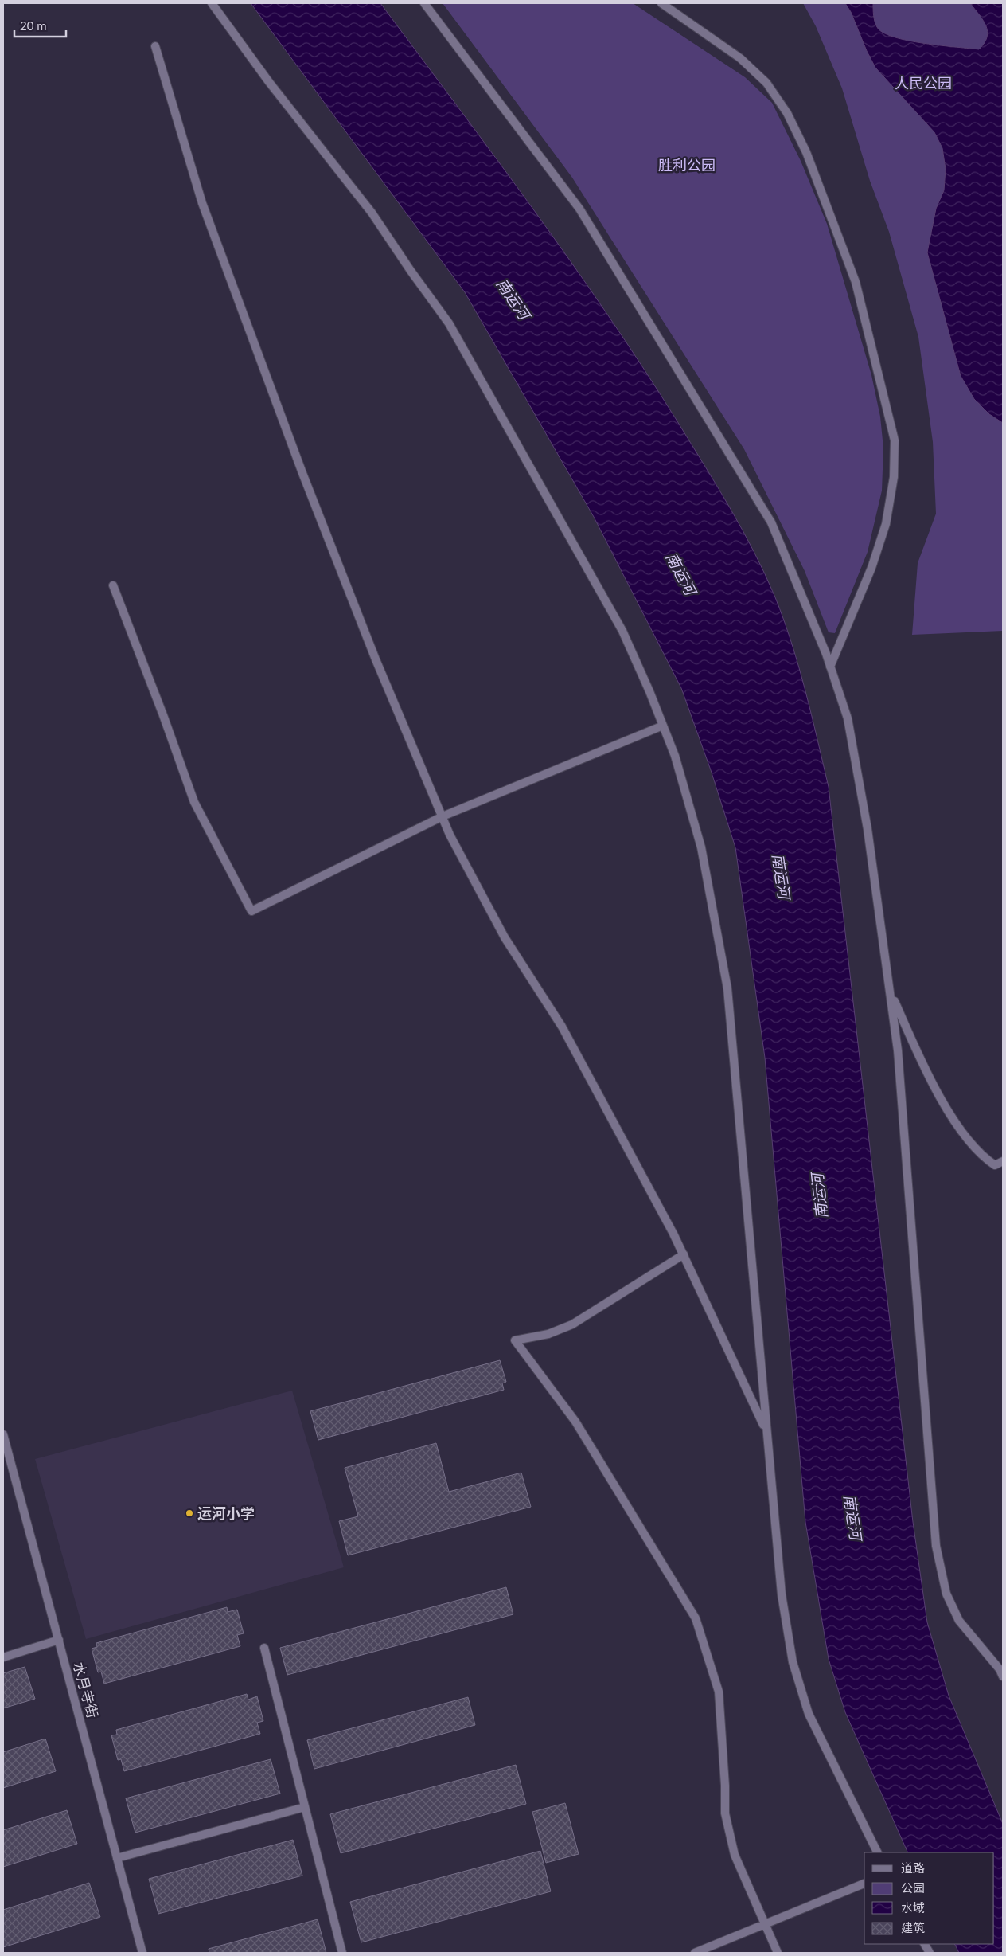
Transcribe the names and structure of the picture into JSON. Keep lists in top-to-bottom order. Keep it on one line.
{"streets":{"street":["水月寺街"]},"water":["南运河"],"parks":["人民公园","胜利公园"],"places":["运河小学"],"legend":["道路","公园","水域","建筑"],"scale_bar":"20 m"}
